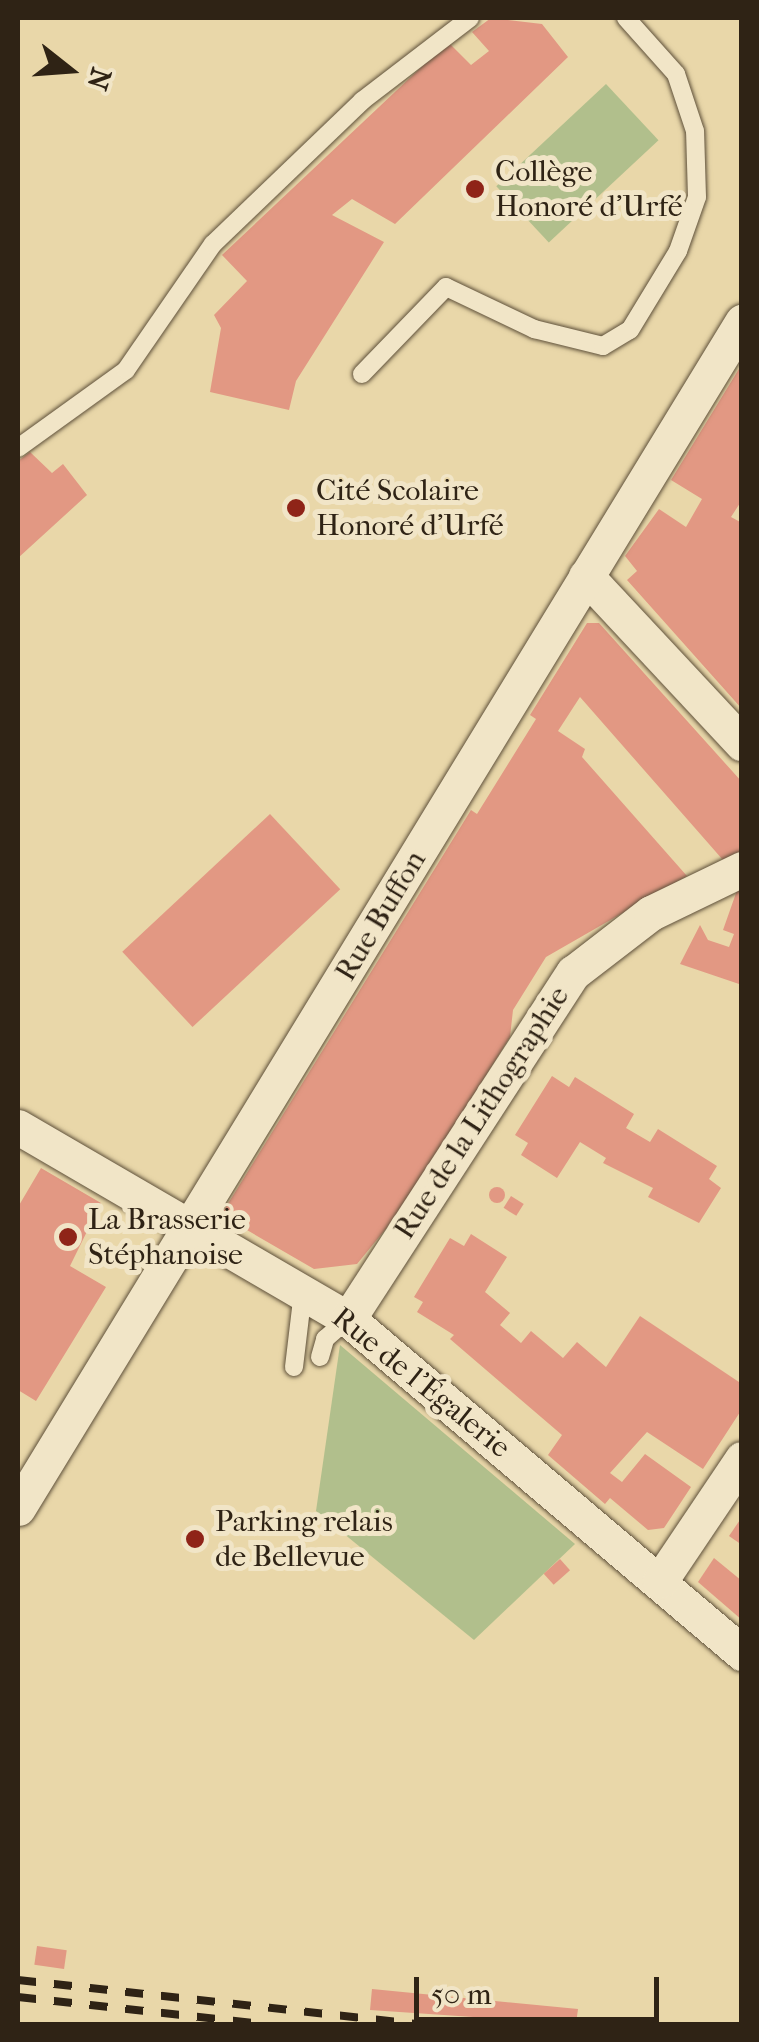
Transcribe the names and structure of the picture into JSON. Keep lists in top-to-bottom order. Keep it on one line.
{"streets":{"street":["Rue Buffon","Rue de la Lithographie","Rue de l'Égalerie"]},"crossings":[["Rue Buffon","Rue de l'Égalerie"],["Rue de la Lithographie","Rue de l'Égalerie"]],"places":["Collège Honoré d'Urfé","Cité Scolaire Honoré d'Urfé","La Brasserie Stéphanoise","Parking relais de Bellevue"],"scale_bar":"50 m","north":"right"}
